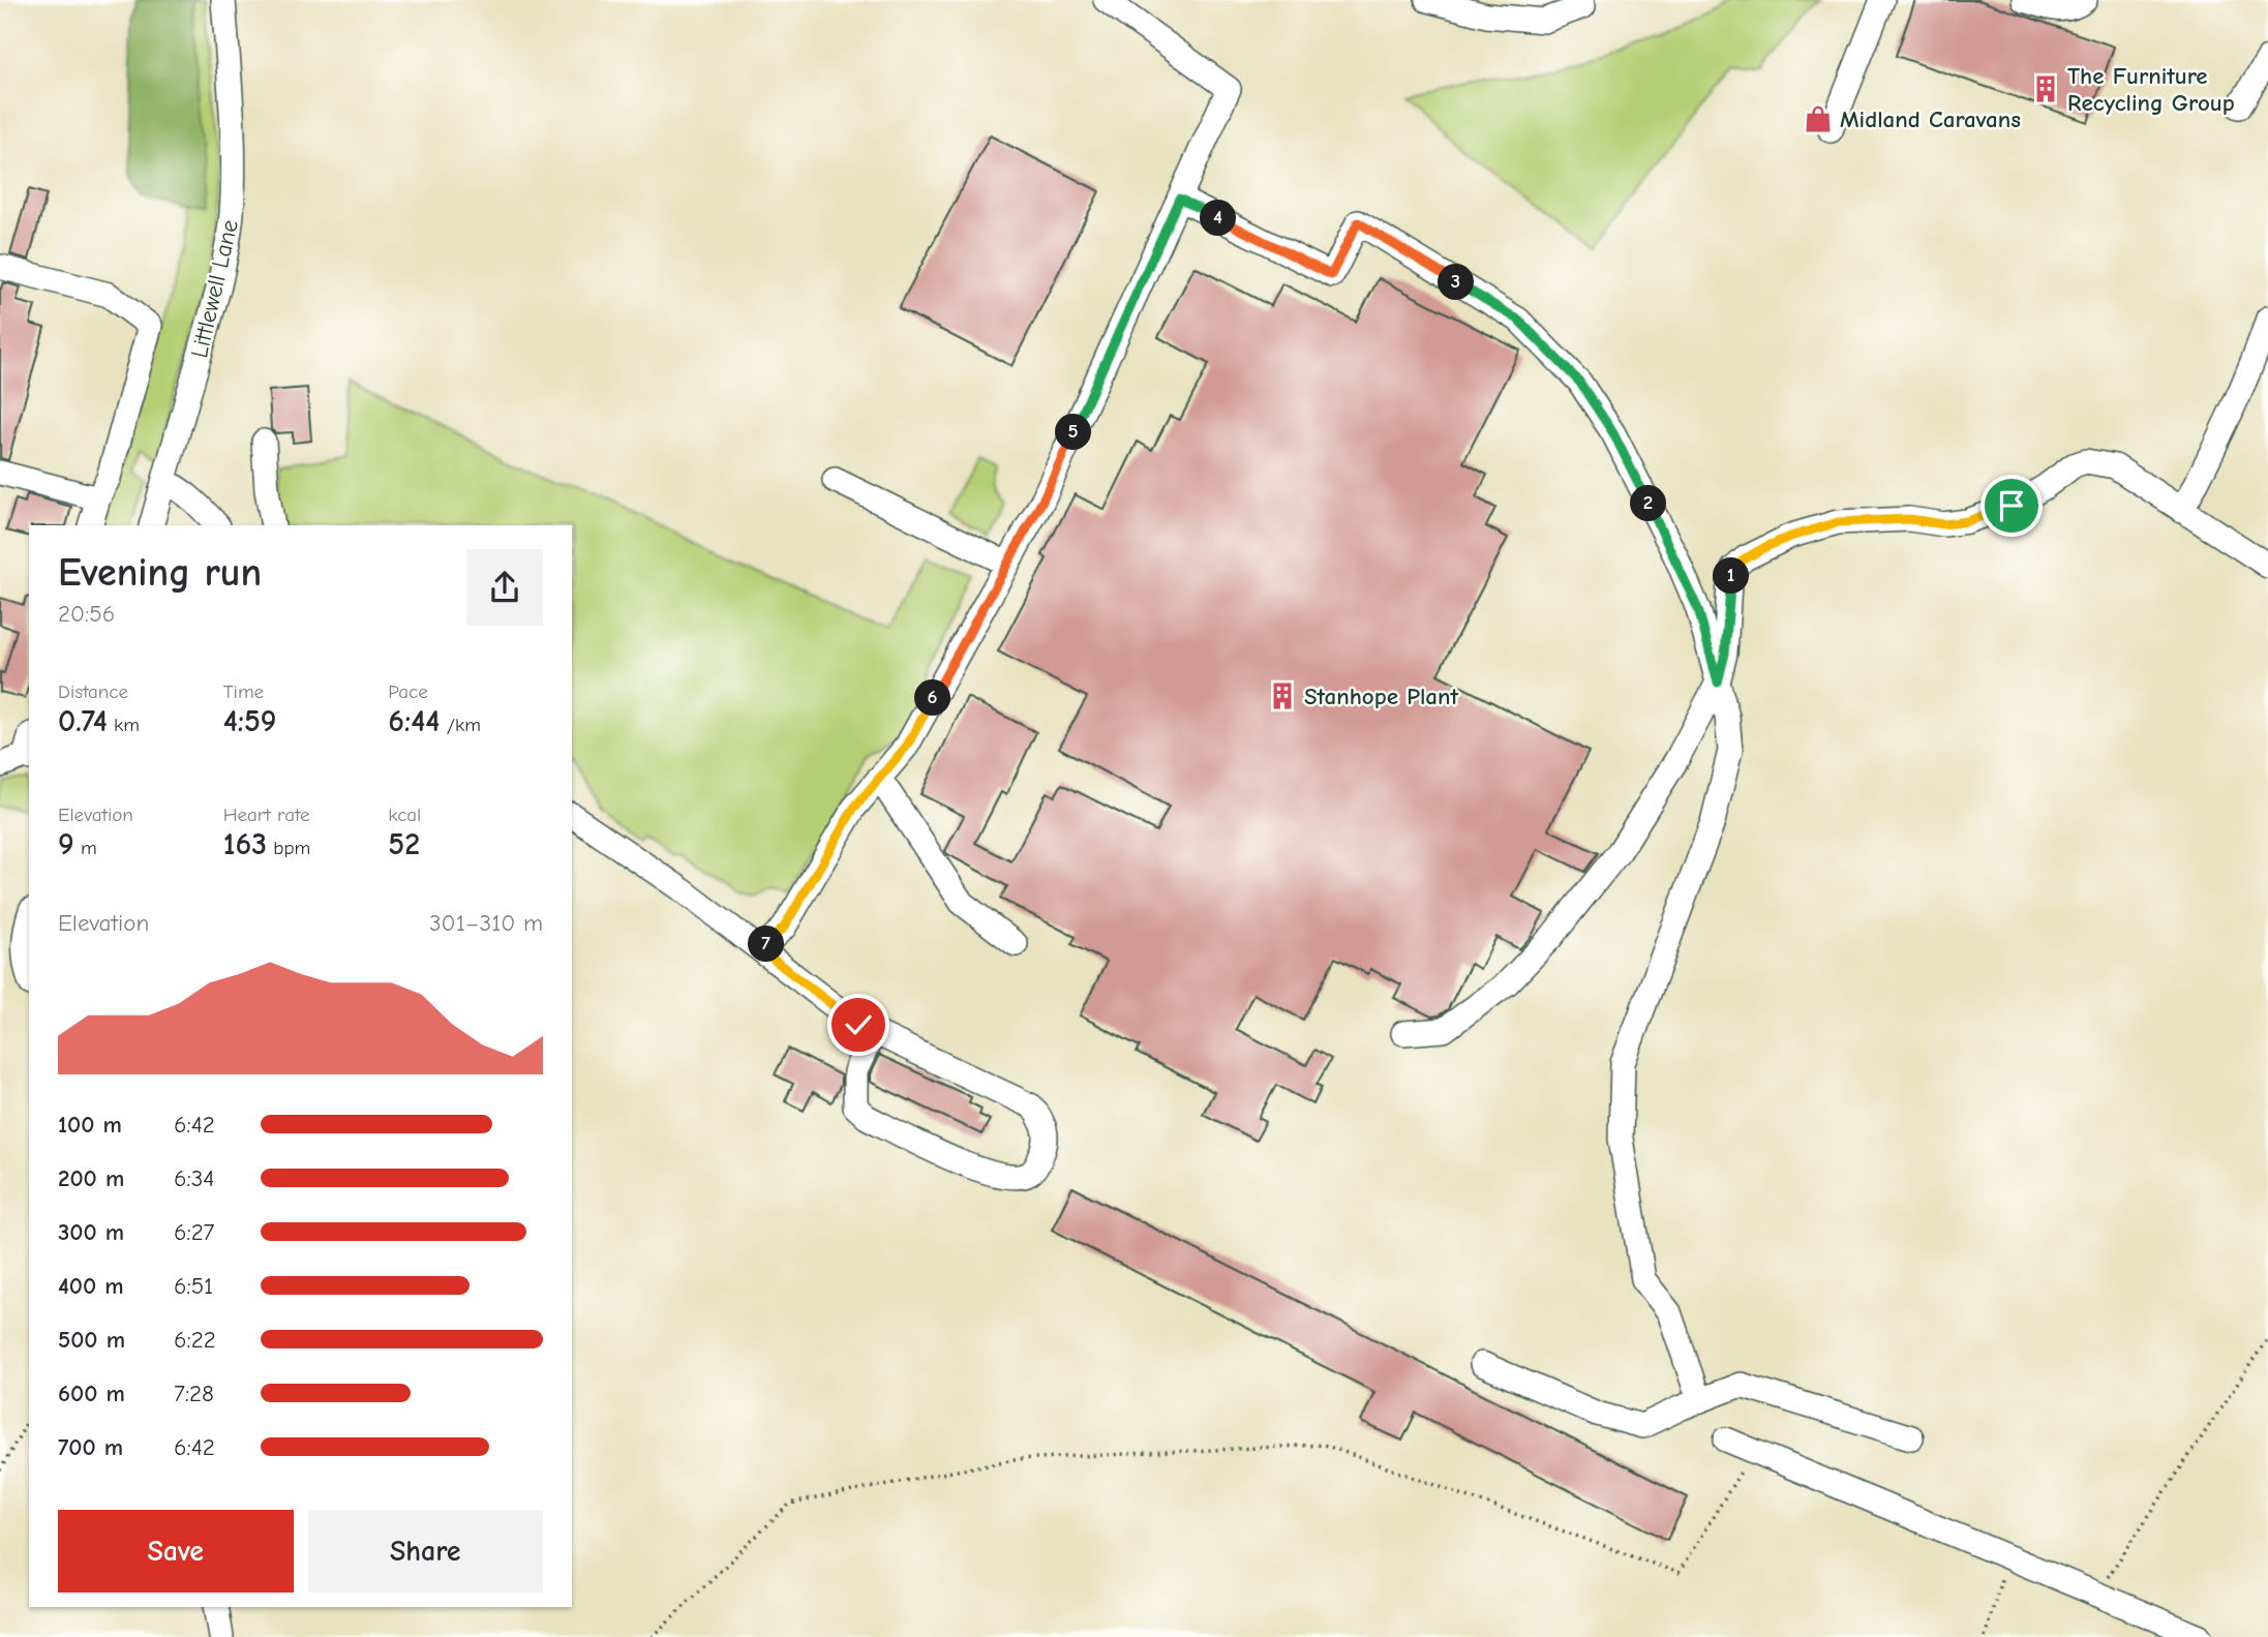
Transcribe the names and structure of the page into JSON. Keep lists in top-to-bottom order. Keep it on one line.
{"streets":{"street":["Littlewell Lane"]},"places":{"building":["The Furniture Recycling Group","Stanhope Plant"],"shop":["Midland Caravans"]},"page":{"pins":["4","3","5","2","1","6","7"],"heading":["Evening run","20:56"],"stats":[["Distance","0.74 km"],["Time","4:59"],["Pace","6:44 /km"],["Elevation","9 m"],["Heart rate","163 bpm"],["kcal","52"]],"chart":["Elevation","301–310 m"],"list":[{"name":"100 m","note":"6:42"},{"name":"200 m","note":"6:34"},{"name":"300 m","note":"6:27"},{"name":"400 m","note":"6:51"},{"name":"500 m","note":"6:22"},{"name":"600 m","note":"7:28"},{"name":"700 m","note":"6:42"}],"buttons":["Save","Share"]}}
